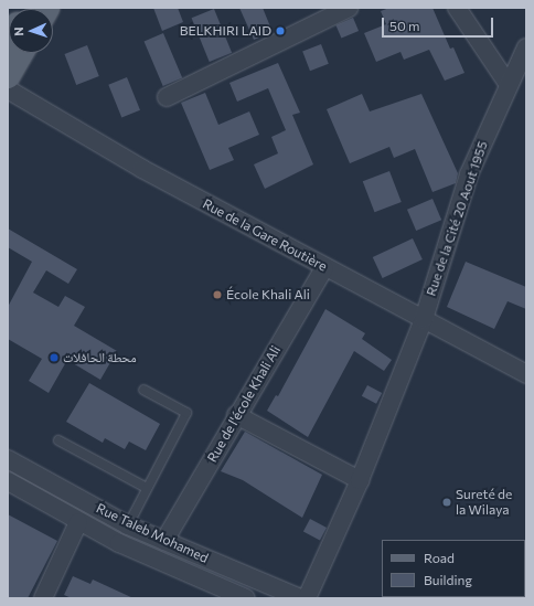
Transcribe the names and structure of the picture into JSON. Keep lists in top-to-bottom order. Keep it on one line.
{"streets":{"street":["Rue de la Cité 20 Aout 1955","Rue de la Gare Routière","Rue de l'école Khali Ali","Rue Taleb Mohamed"]},"crossings":[["Rue de la Cité 20 Aout 1955","Rue de la Gare Routière"],["Rue de la Gare Routière","Rue de l'école Khali Ali"],["Rue de l'école Khali Ali","Rue Taleb Mohamed"]],"places":["BELKHIRI LAID","École Khali Ali","محطة الحافلات","Sureté de la Wilaya"],"legend":["Road","Building"],"scale_bar":"50 m","north":"left"}
